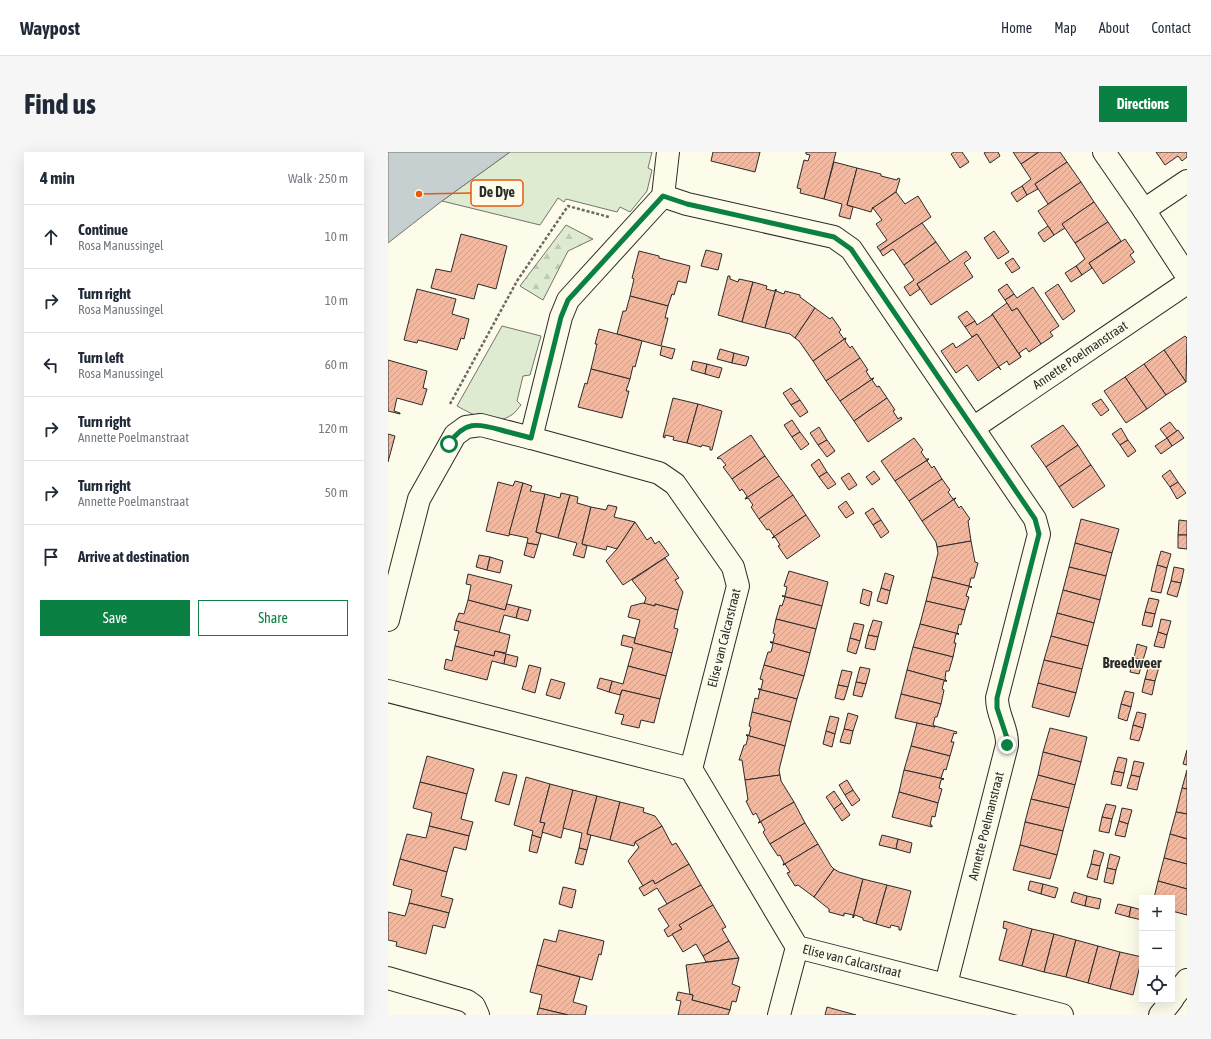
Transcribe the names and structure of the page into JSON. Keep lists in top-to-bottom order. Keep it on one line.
{"streets":{"street":["Annette Poelmanstraat","Elise van Calcarstraat"]},"crossings":[["Annette Poelmanstraat","Elise van Calcarstraat"]],"districts":["Breedweer"],"places":["De Dye"],"page":{"header":"Waypost","nav":["Home","Map","About","Contact"],"buttons":["Directions",["Save","Share"]],"title":"Find us","heading":["4 min","Walk · 250 m"],"list":[["Continue","Rosa Manussingel","10 m"],["Turn right","Rosa Manussingel","10 m"],["Turn left","Rosa Manussingel","60 m"],["Turn right","Annette Poelmanstraat","120 m"],["Turn right","Annette Poelmanstraat","50 m"],"Arrive at destination"],"map_buttons":["+","−"]}}
